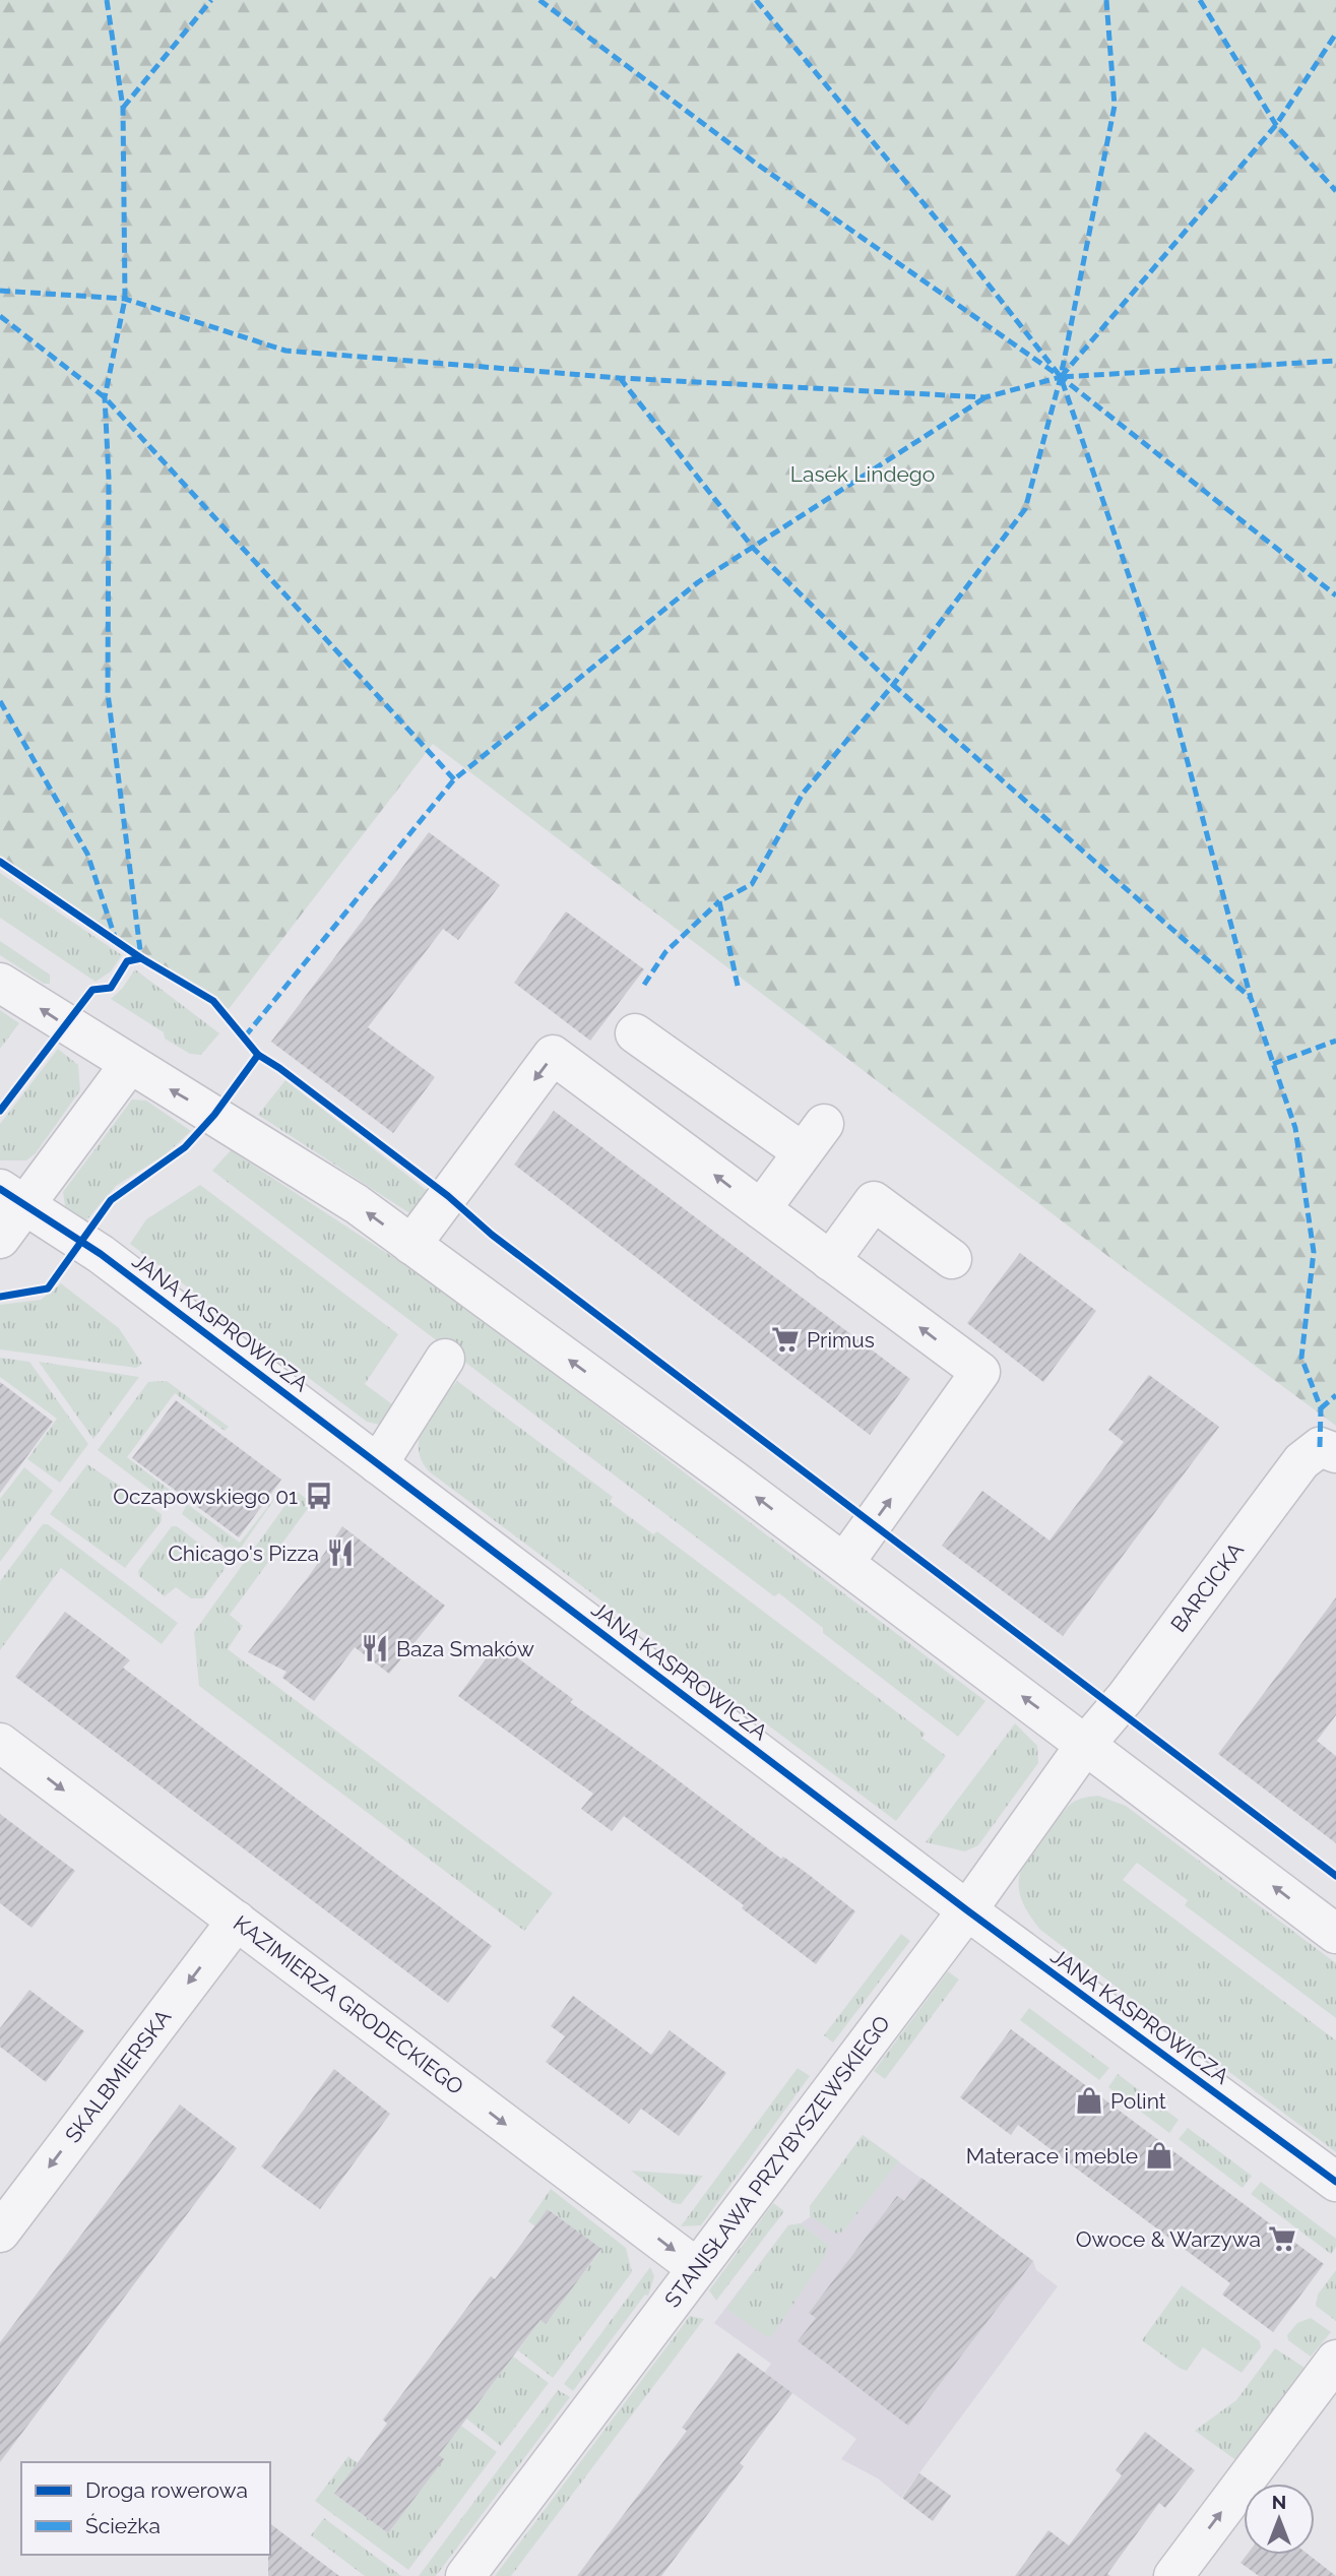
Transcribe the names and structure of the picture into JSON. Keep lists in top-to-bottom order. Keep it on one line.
{"streets":{"street":["JANA KASPROWICZA","BARCICKA","KAZIMIERZA GRODECKIEGO","SKALBMIERSKA","STANISŁAWA PRZYBYSZEWSKIEGO"]},"crossings":[["JANA KASPROWICZA","STANISŁAWA PRZYBYSZEWSKIEGO"],["BARCICKA","STANISŁAWA PRZYBYSZEWSKIEGO"],["KAZIMIERZA GRODECKIEGO","SKALBMIERSKA"],["KAZIMIERZA GRODECKIEGO","STANISŁAWA PRZYBYSZEWSKIEGO"]],"one_way":["KAZIMIERZA GRODECKIEGO","SKALBMIERSKA"],"parks":["Lasek Lindego"],"places":{"supermarket":["Primus","Owoce & Warzywa"],"bus stop":["Oczapowskiego 01"],"restaurant":["Chicago's Pizza","Baza Smaków"],"shop":["Polint","Materace i meble"]},"legend":["Droga rowerowa","Ścieżka"],"north":"top"}
